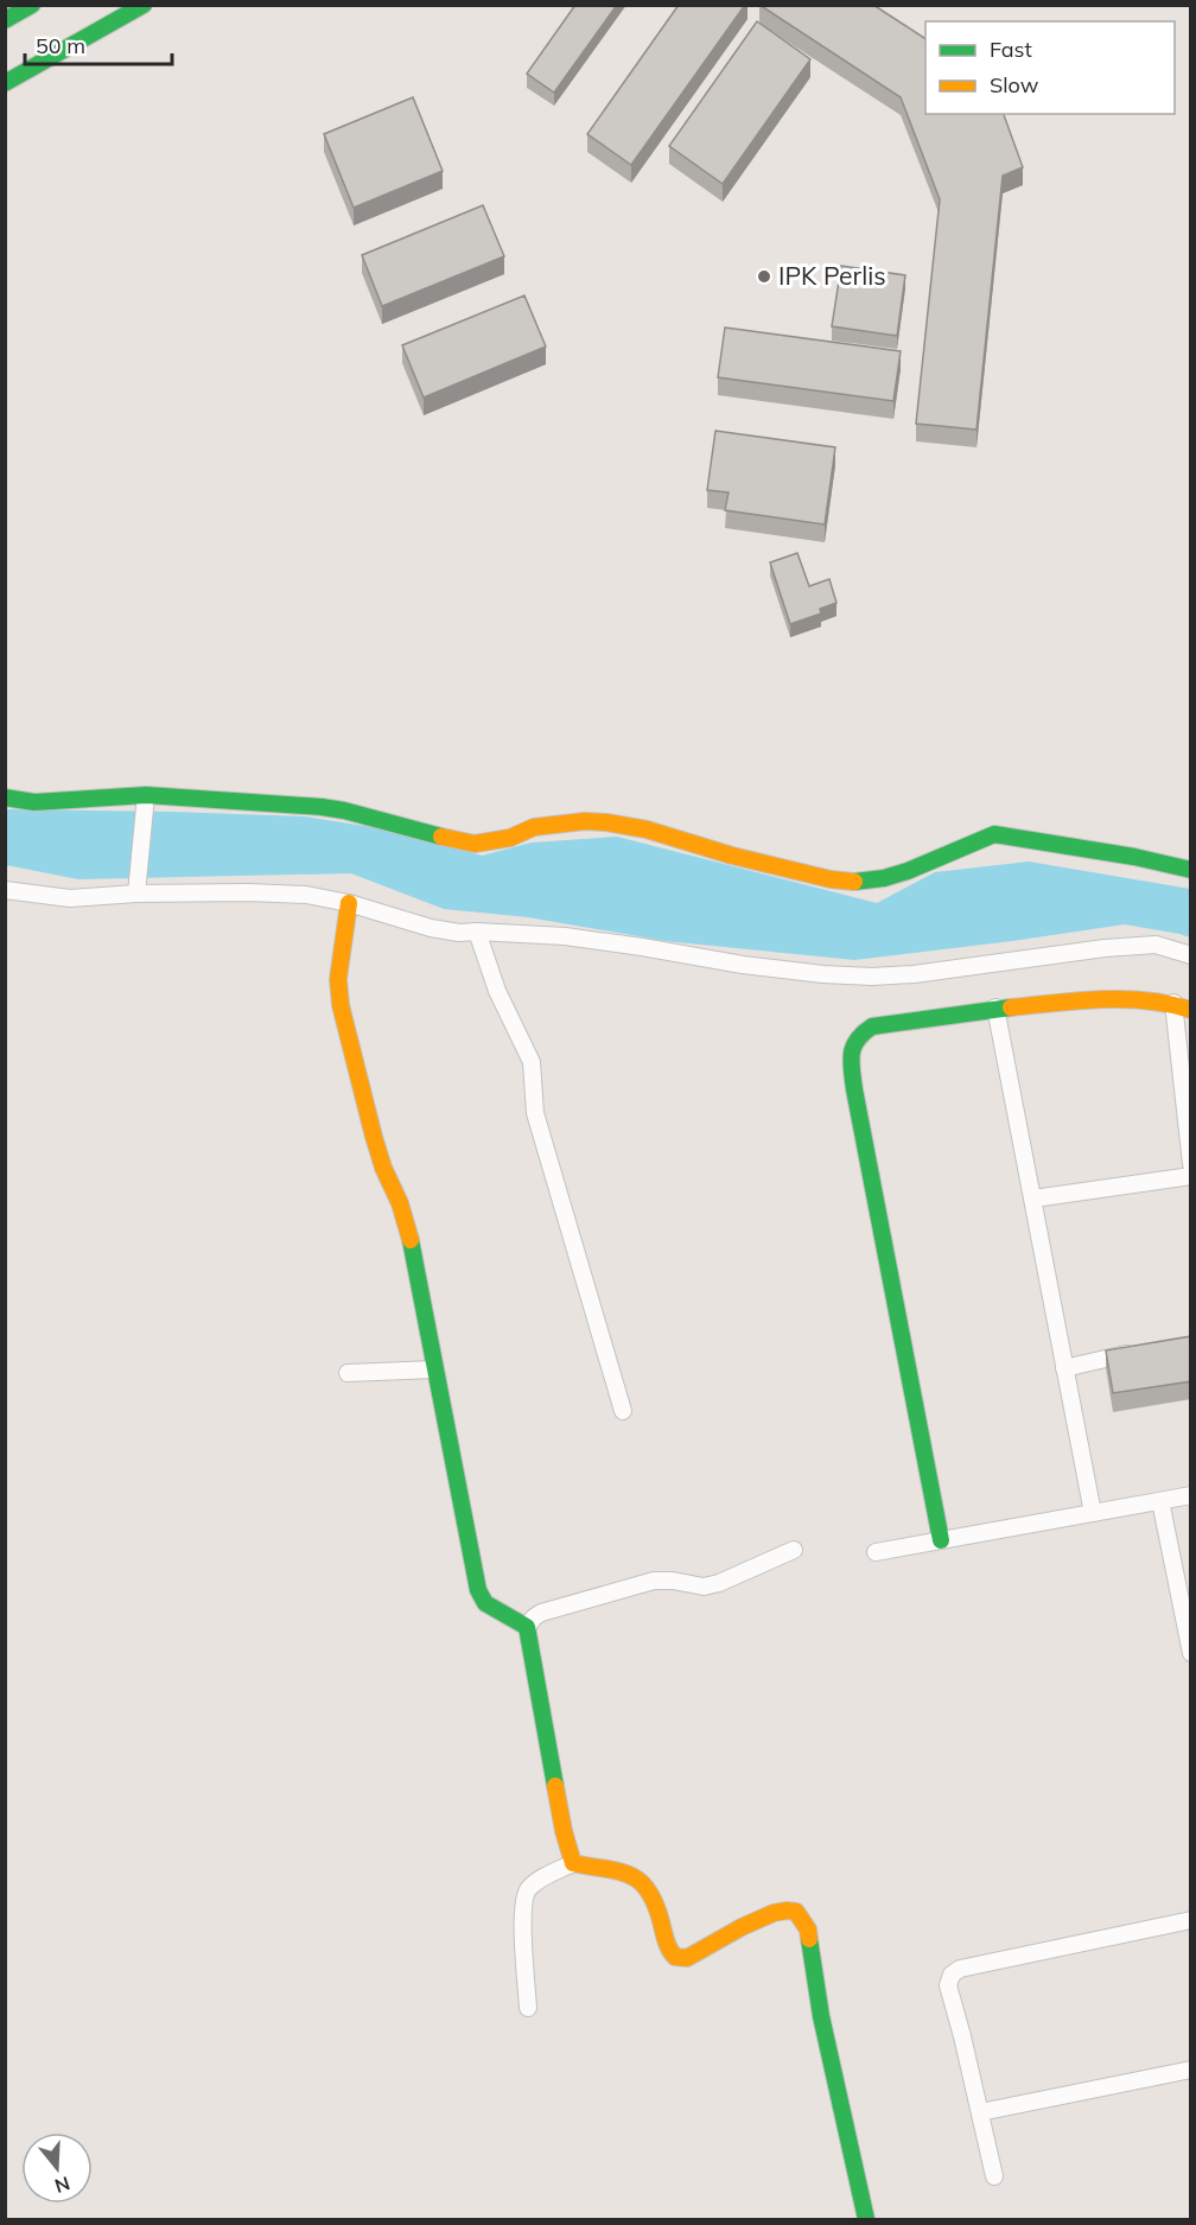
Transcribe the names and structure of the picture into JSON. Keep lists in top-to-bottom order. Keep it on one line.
{"places":["IPK Perlis"],"legend":["Fast","Slow"],"scale_bar":"50 m","north":"bottom"}
